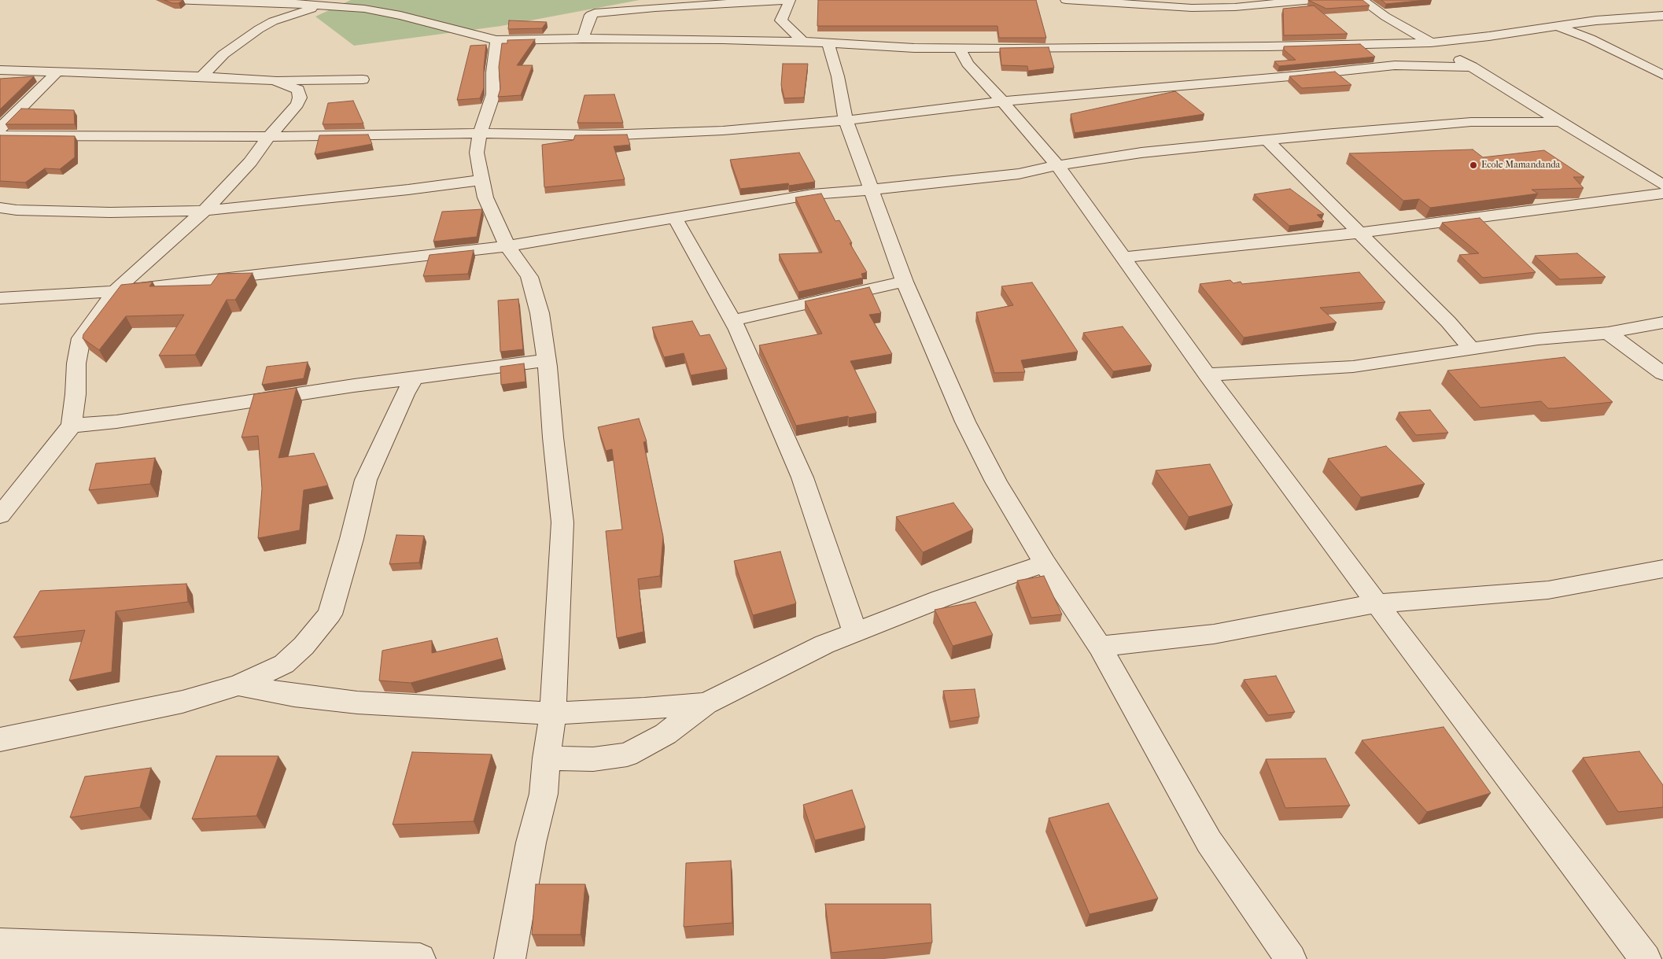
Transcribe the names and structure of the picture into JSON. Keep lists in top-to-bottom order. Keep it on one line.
{"places":["Ecole Mamandanda"]}
